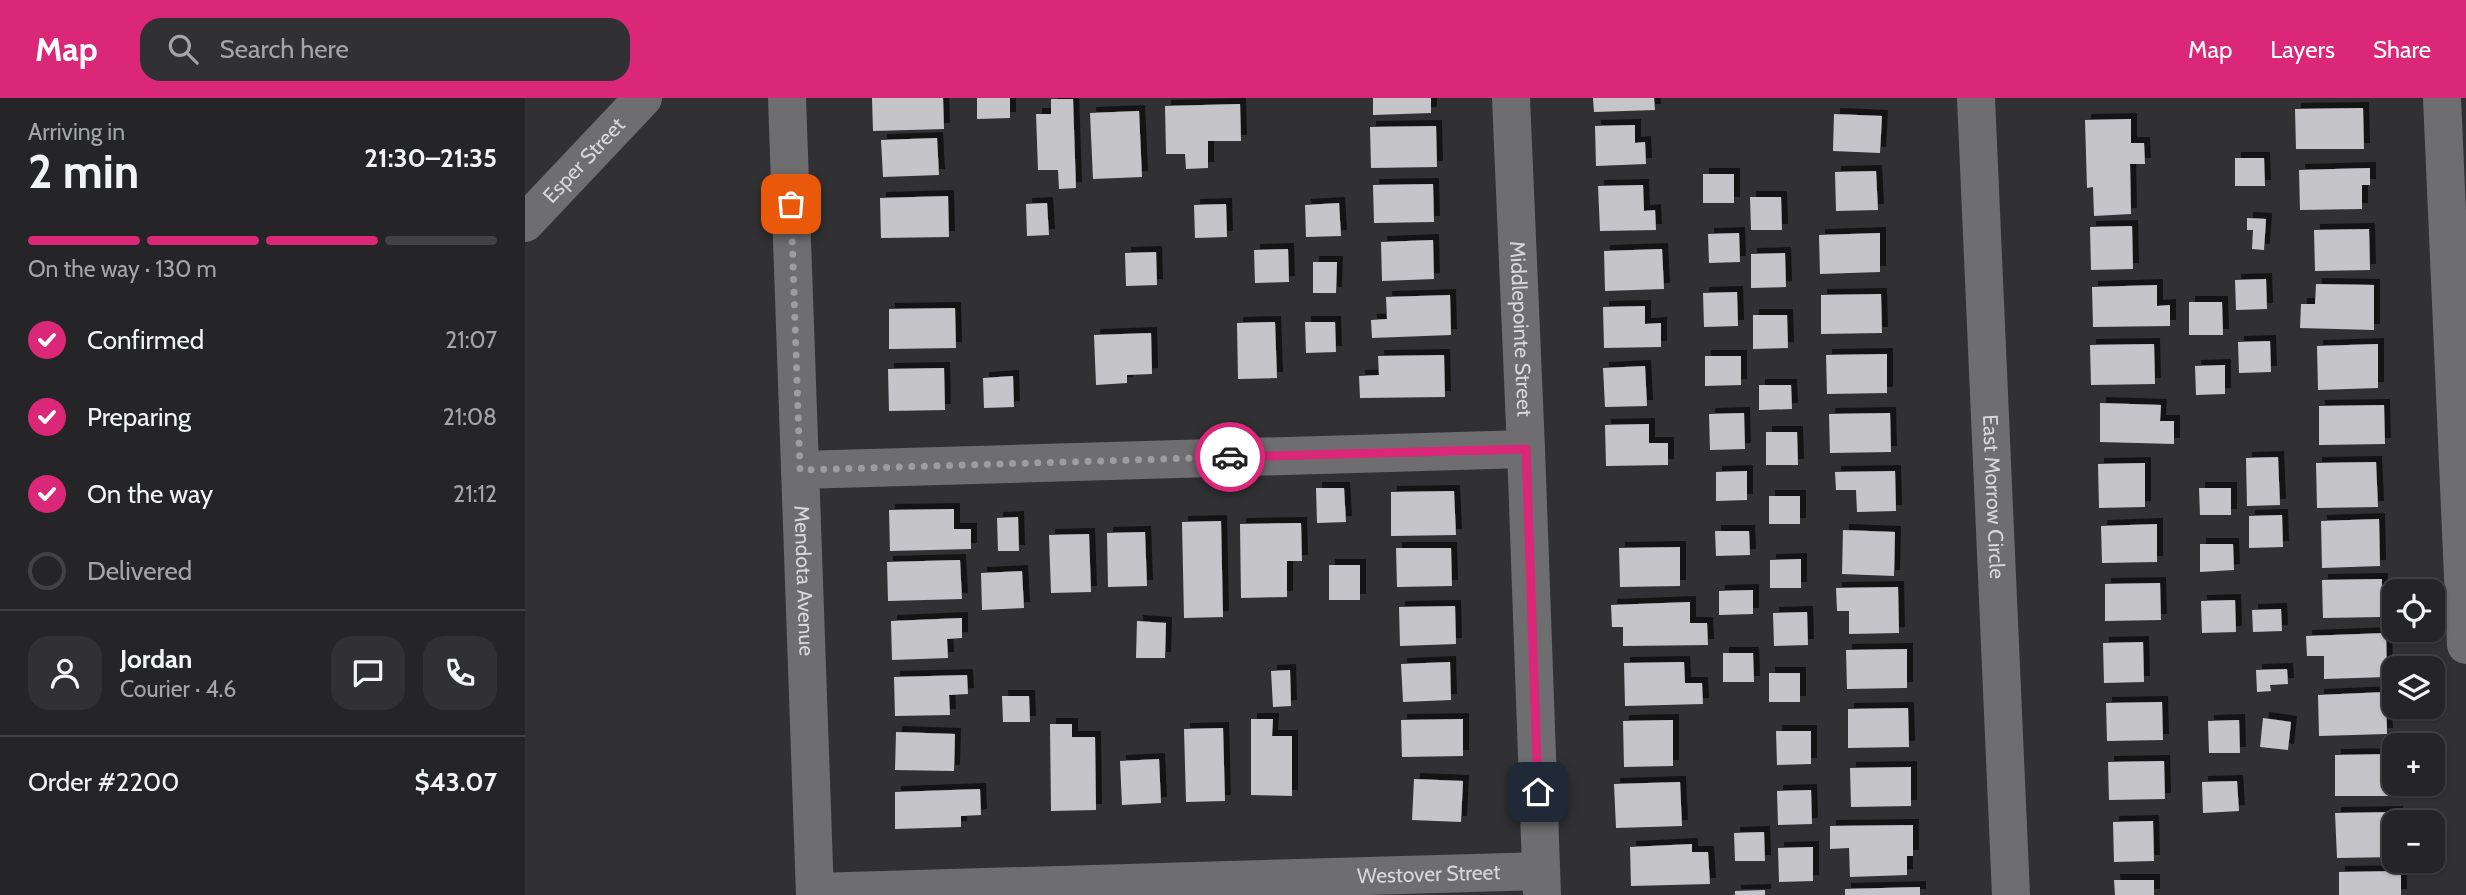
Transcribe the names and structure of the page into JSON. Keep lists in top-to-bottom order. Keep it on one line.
{"streets":{"street":["Esper Street","Middlepointe Street","East Morrow Circle","Mendota Avenue","Westover Street"]},"crossings":[["Middlepointe Street","Westover Street"],["Mendota Avenue","Westover Street"]],"page":{"header":"Map","search":"Search here","nav":["Map","Layers","Share"],"heading":["2 min","Arriving in","21:30–21:35"],"panel":["Jordan","Courier · 4.6","Order #2200","$43.07"],"bar":"On the way · 130 m","list":[["Confirmed","21:07"],["Preparing","21:08"],["On the way","21:12"],"Delivered"],"map_buttons":["+","−"]}}
